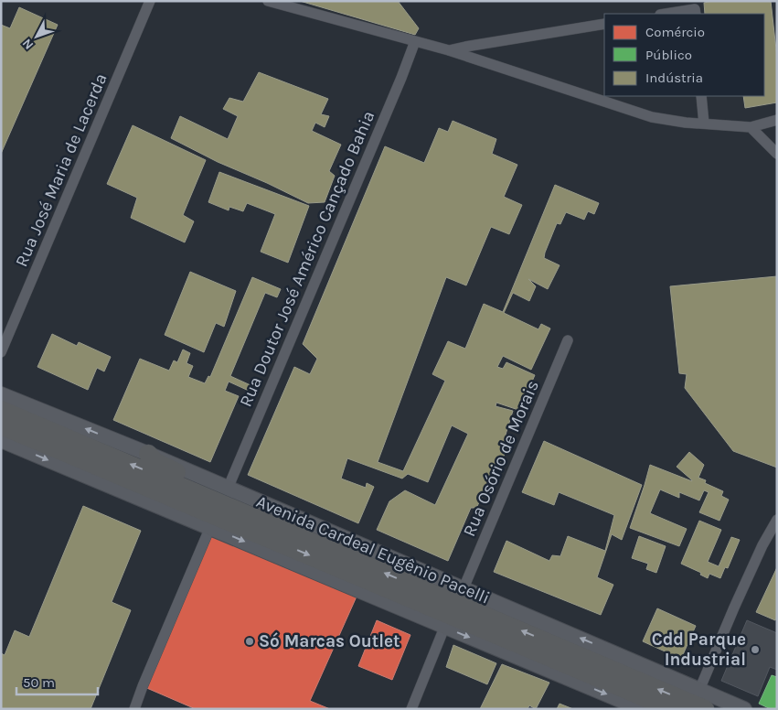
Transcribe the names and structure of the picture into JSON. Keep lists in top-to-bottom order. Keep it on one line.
{"streets":{"highway":["Avenida Cardeal Eugênio Pacelli"],"street":["Rua José Maria de Lacerda","Rua Doutor José Américo Cançado Bahia","Rua Osório de Morais"]},"crossings":[["Rua Doutor José Américo Cançado Bahia","Avenida Cardeal Eugênio Pacelli"],["Rua Osório de Morais","Avenida Cardeal Eugênio Pacelli"]],"places":["Só Marcas Outlet","Cdd Parque Industrial"],"legend":["Comércio","Público","Indústria"],"scale_bar":"50 m","north":"bottom left"}
